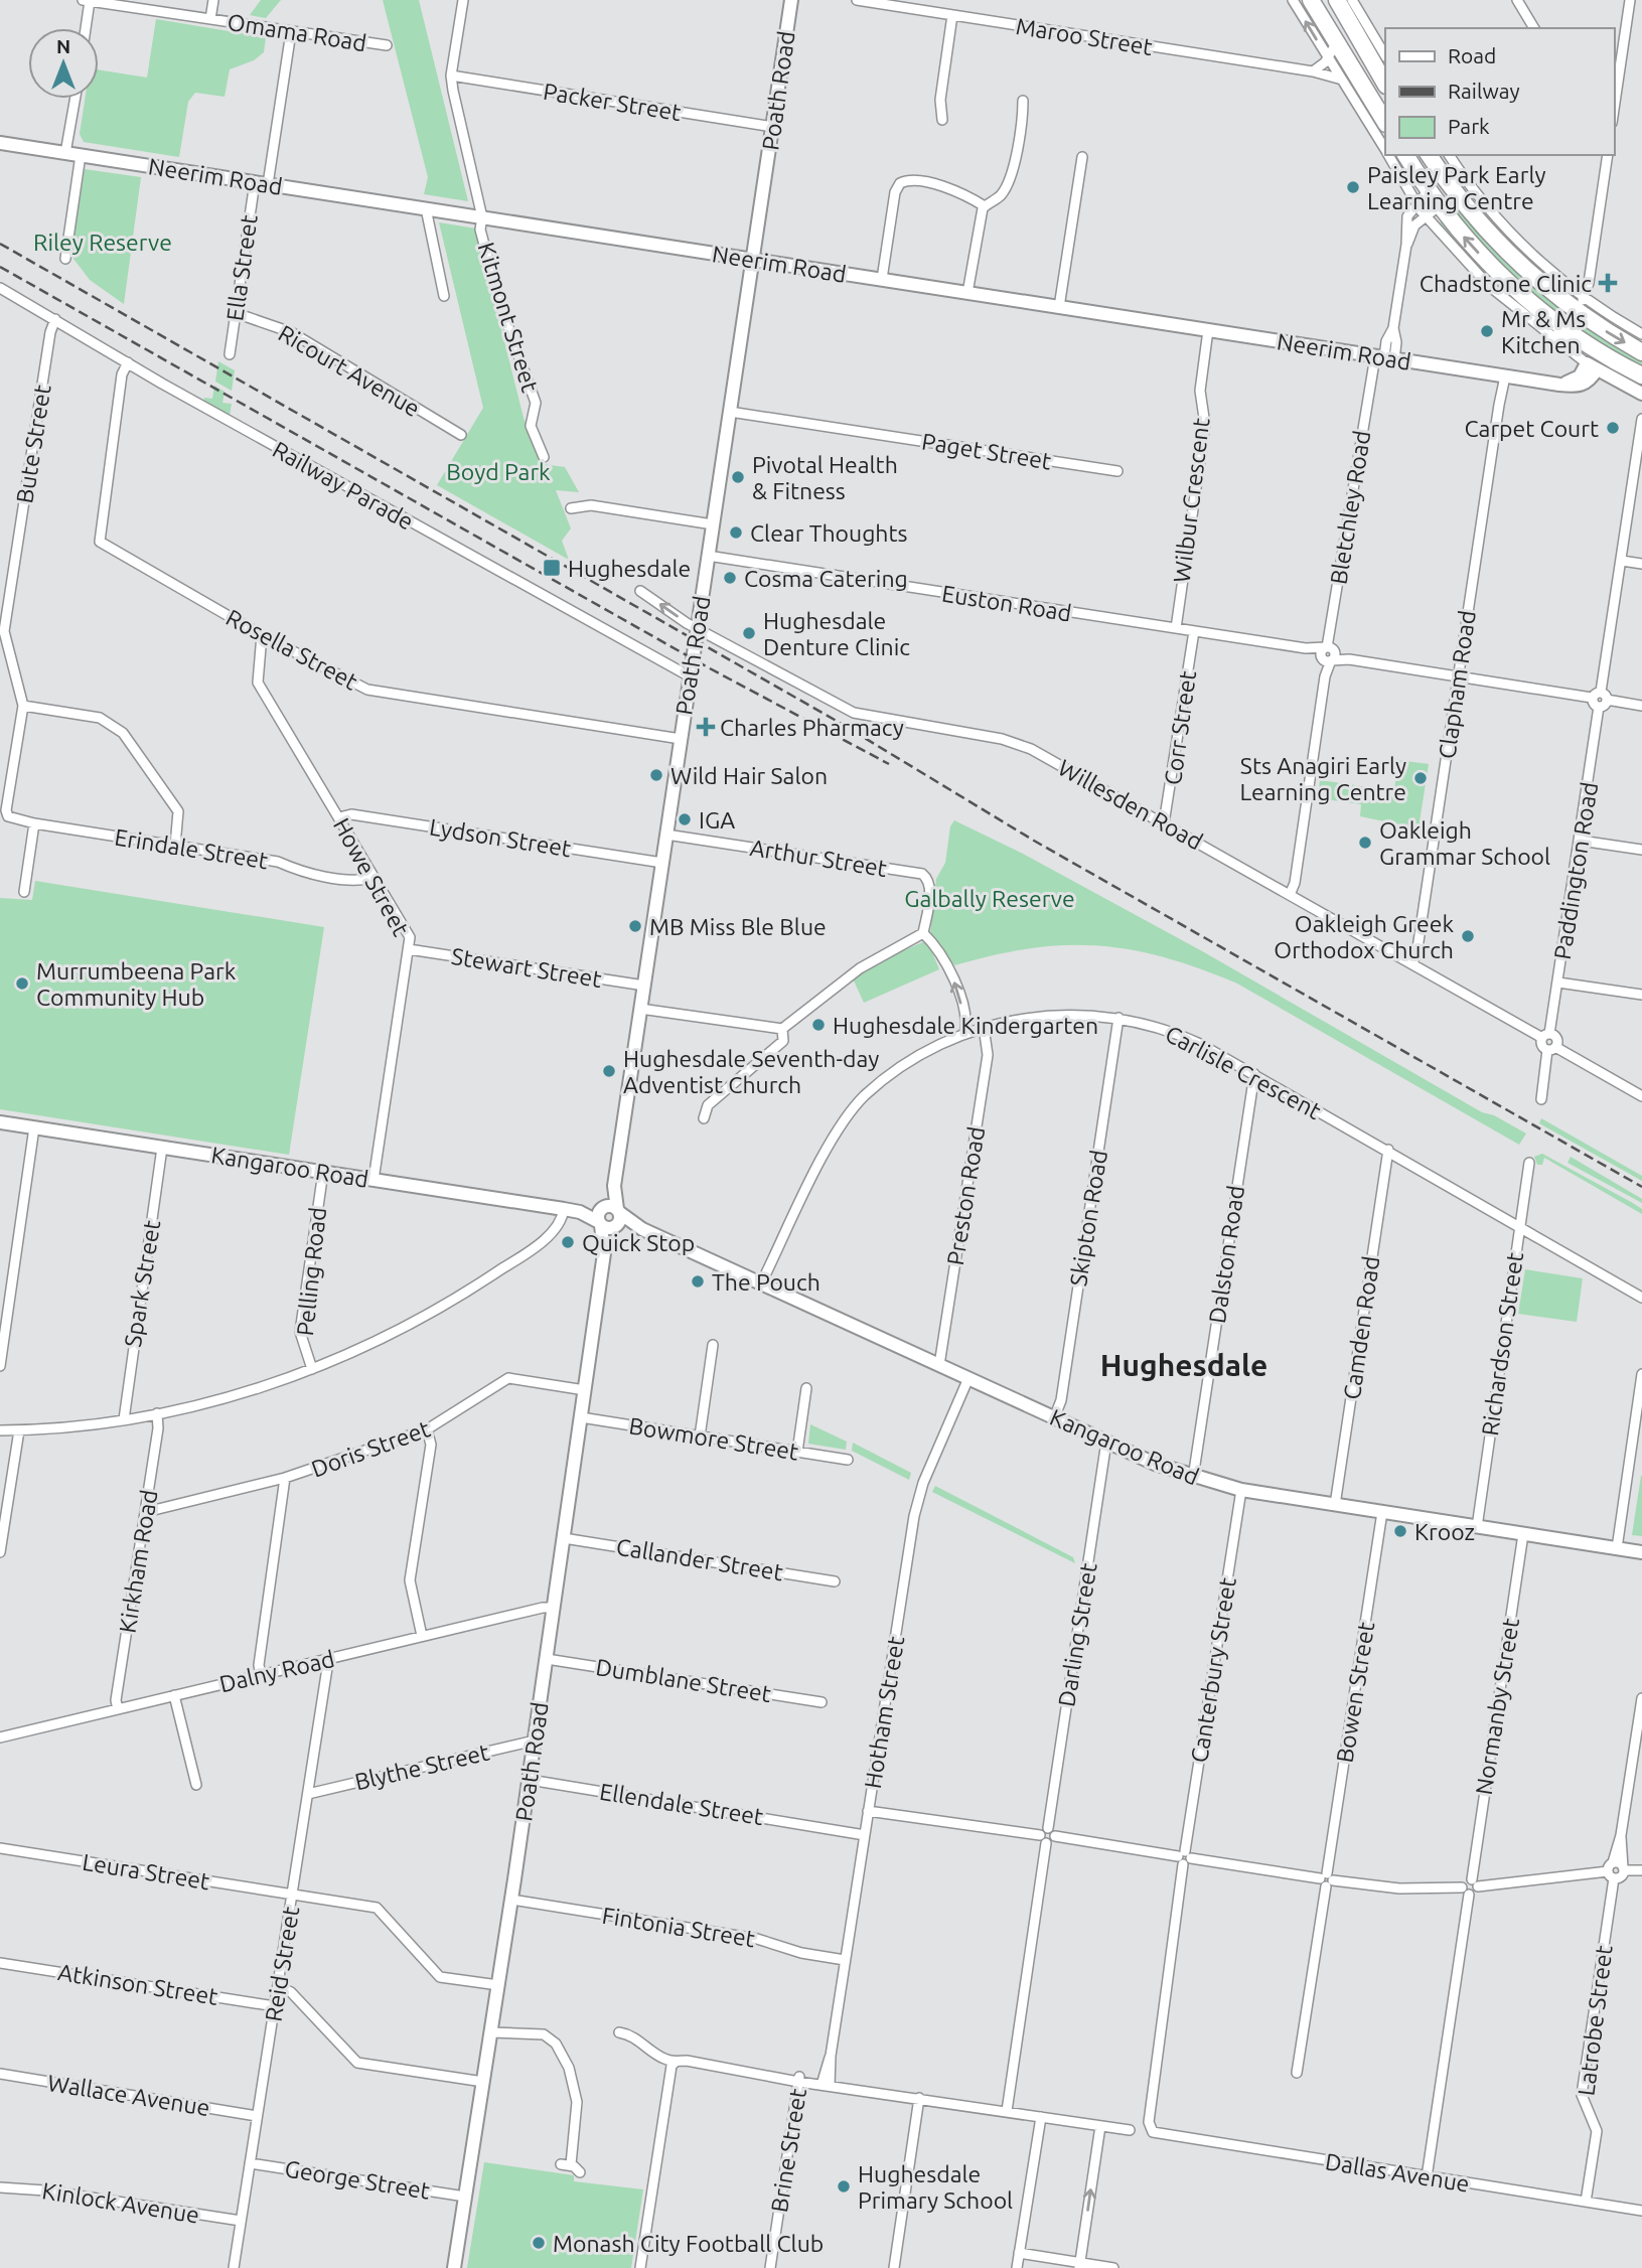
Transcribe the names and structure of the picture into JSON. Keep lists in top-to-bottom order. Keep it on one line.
{"streets":{"street":["Omama Road","Maroo Street","Poath Road","Packer Street","Neerim Road","Ella Street","Kitmont Street","Ricourt Avenue","Bute Street","Paget Street","Railway Parade","Wilbur Crescent","Bletchley Road","Euston Road","Rosella Street","Clapham Road","Corr Street","Willesden Road","Lydson Street","Erindale Street","Arthur Street","Paddington Road","Howe Street","Stewart Street","Carlisle Crescent","Kangaroo Road","Preston Road","Skipton Road","Dalston Road","Pelling Road","Spark Street","Camden Road","Richardson Street","Bowmore Street","Doris Street","Callander Street","Kirkham Road","Darling Street","Canterbury Street","Dalny Road","Dumblane Street","Bowen Street","Normanby Street","Hotham Street","Blythe Street","Ellendale Street","Leura Street","Fintonia Street","Reid Street","Atkinson Street","Latrobe Street","Wallace Avenue","Brine Street","Dallas Avenue","George Street","Kinlock Avenue"]},"crossings":[["Poath Road","Packer Street"],["Poath Road","Neerim Road"],["Poath Road","Paget Street"],["Poath Road","Railway Parade"],["Poath Road","Euston Road"],["Poath Road","Rosella Street"],["Poath Road","Willesden Road"],["Poath Road","Lydson Street"],["Poath Road","Arthur Street"],["Poath Road","Stewart Street"],["Poath Road","Kangaroo Road"],["Poath Road","Bowmore Street"],["Poath Road","Doris Street"],["Poath Road","Callander Street"],["Poath Road","Dalny Road"],["Poath Road","Dumblane Street"],["Poath Road","Blythe Street"],["Poath Road","Ellendale Street"],["Poath Road","Leura Street"],["Poath Road","Fintonia Street"],["Poath Road","George Street"],["Packer Street","Kitmont Street"],["Neerim Road","Ella Street"],["Neerim Road","Kitmont Street"],["Neerim Road","Wilbur Crescent"],["Neerim Road","Bletchley Road"],["Neerim Road","Clapham Road"],["Ella Street","Ricourt Avenue"],["Bute Street","Railway Parade"],["Bute Street","Erindale Street"],["Railway Parade","Rosella Street"],["Wilbur Crescent","Euston Road"],["Bletchley Road","Euston Road"],["Bletchley Road","Willesden Road"],["Euston Road","Clapham Road"],["Euston Road","Corr Street"],["Euston Road","Paddington Road"],["Rosella Street","Howe Street"],["Clapham Road","Willesden Road"],["Corr Street","Willesden Road"],["Willesden Road","Paddington Road"],["Lydson Street","Howe Street"],["Erindale Street","Howe Street"],["Howe Street","Stewart Street"],["Howe Street","Kangaroo Road"],["Carlisle Crescent","Kangaroo Road"],["Carlisle Crescent","Preston Road"],["Carlisle Crescent","Skipton Road"],["Carlisle Crescent","Dalston Road"],["Carlisle Crescent","Camden Road"],["Carlisle Crescent","Richardson Street"],["Kangaroo Road","Preston Road"],["Kangaroo Road","Skipton Road"],["Kangaroo Road","Dalston Road"],["Kangaroo Road","Pelling Road"],["Kangaroo Road","Spark Street"],["Kangaroo Road","Camden Road"],["Kangaroo Road","Richardson Street"],["Kangaroo Road","Darling Street"],["Kangaroo Road","Canterbury Street"],["Kangaroo Road","Bowen Street"],["Kangaroo Road","Normanby Street"],["Kangaroo Road","Hotham Street"],["Doris Street","Kirkham Road"],["Kirkham Road","Dalny Road"],["Canterbury Street","Dallas Avenue"],["Dalny Road","Reid Street"],["Hotham Street","Ellendale Street"],["Hotham Street","Fintonia Street"],["Blythe Street","Reid Street"],["Leura Street","Reid Street"],["Reid Street","Atkinson Street"],["Reid Street","Wallace Avenue"],["Reid Street","George Street"],["Reid Street","Kinlock Avenue"],["Latrobe Street","Dallas Avenue"]],"districts":["Hughesdale"],"parks":["Riley Reserve","Boyd Park","Galbally Reserve"],"places":{"other":["Paisley Park Early Learning Centre","Mr & Ms Kitchen","Carpet Court","Pivotal Health & Fitness","Clear Thoughts","Cosma Catering","Hughesdale Denture Clinic","Wild Hair Salon","Sts Anagiri Early Learning Centre","IGA","Oakleigh Grammar School","MB Miss Ble Blue","Oakleigh Greek Orthodox Church","Murrumbeena Park Community Hub","Hughesdale Kindergarten","Hughesdale Seventh-day Adventist Church","Quick Stop","The Pouch","Krooz","Hughesdale Primary School","Monash City Football Club"],"health":["Chadstone Clinic","Charles Pharmacy"],"transit":["Hughesdale"]},"legend":["Road","Railway","Park"],"north":"top"}
